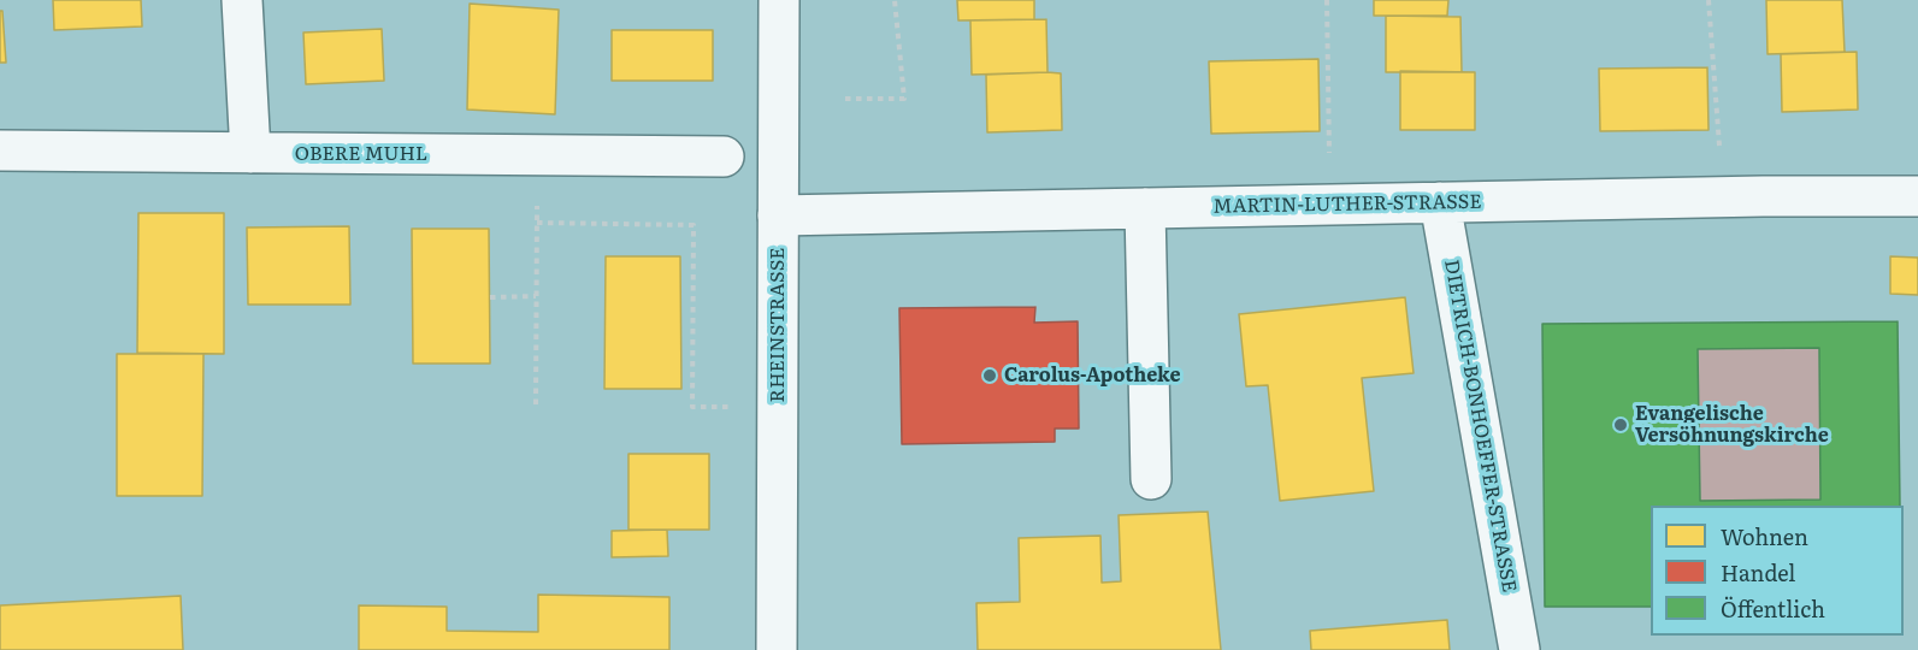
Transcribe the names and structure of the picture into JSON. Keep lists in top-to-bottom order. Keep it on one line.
{"streets":{"street":["OBERE MUHL","MARTIN-LUTHER-STRASSE","RHEINSTRASSE","DIETRICH-BONHOEFFER-STRASSE"]},"crossings":[["MARTIN-LUTHER-STRASSE","RHEINSTRASSE"],["MARTIN-LUTHER-STRASSE","DIETRICH-BONHOEFFER-STRASSE"]],"places":["Carolus-Apotheke","Evangelische Versöhnungskirche"],"legend":["Wohnen","Handel","Öffentlich"]}
